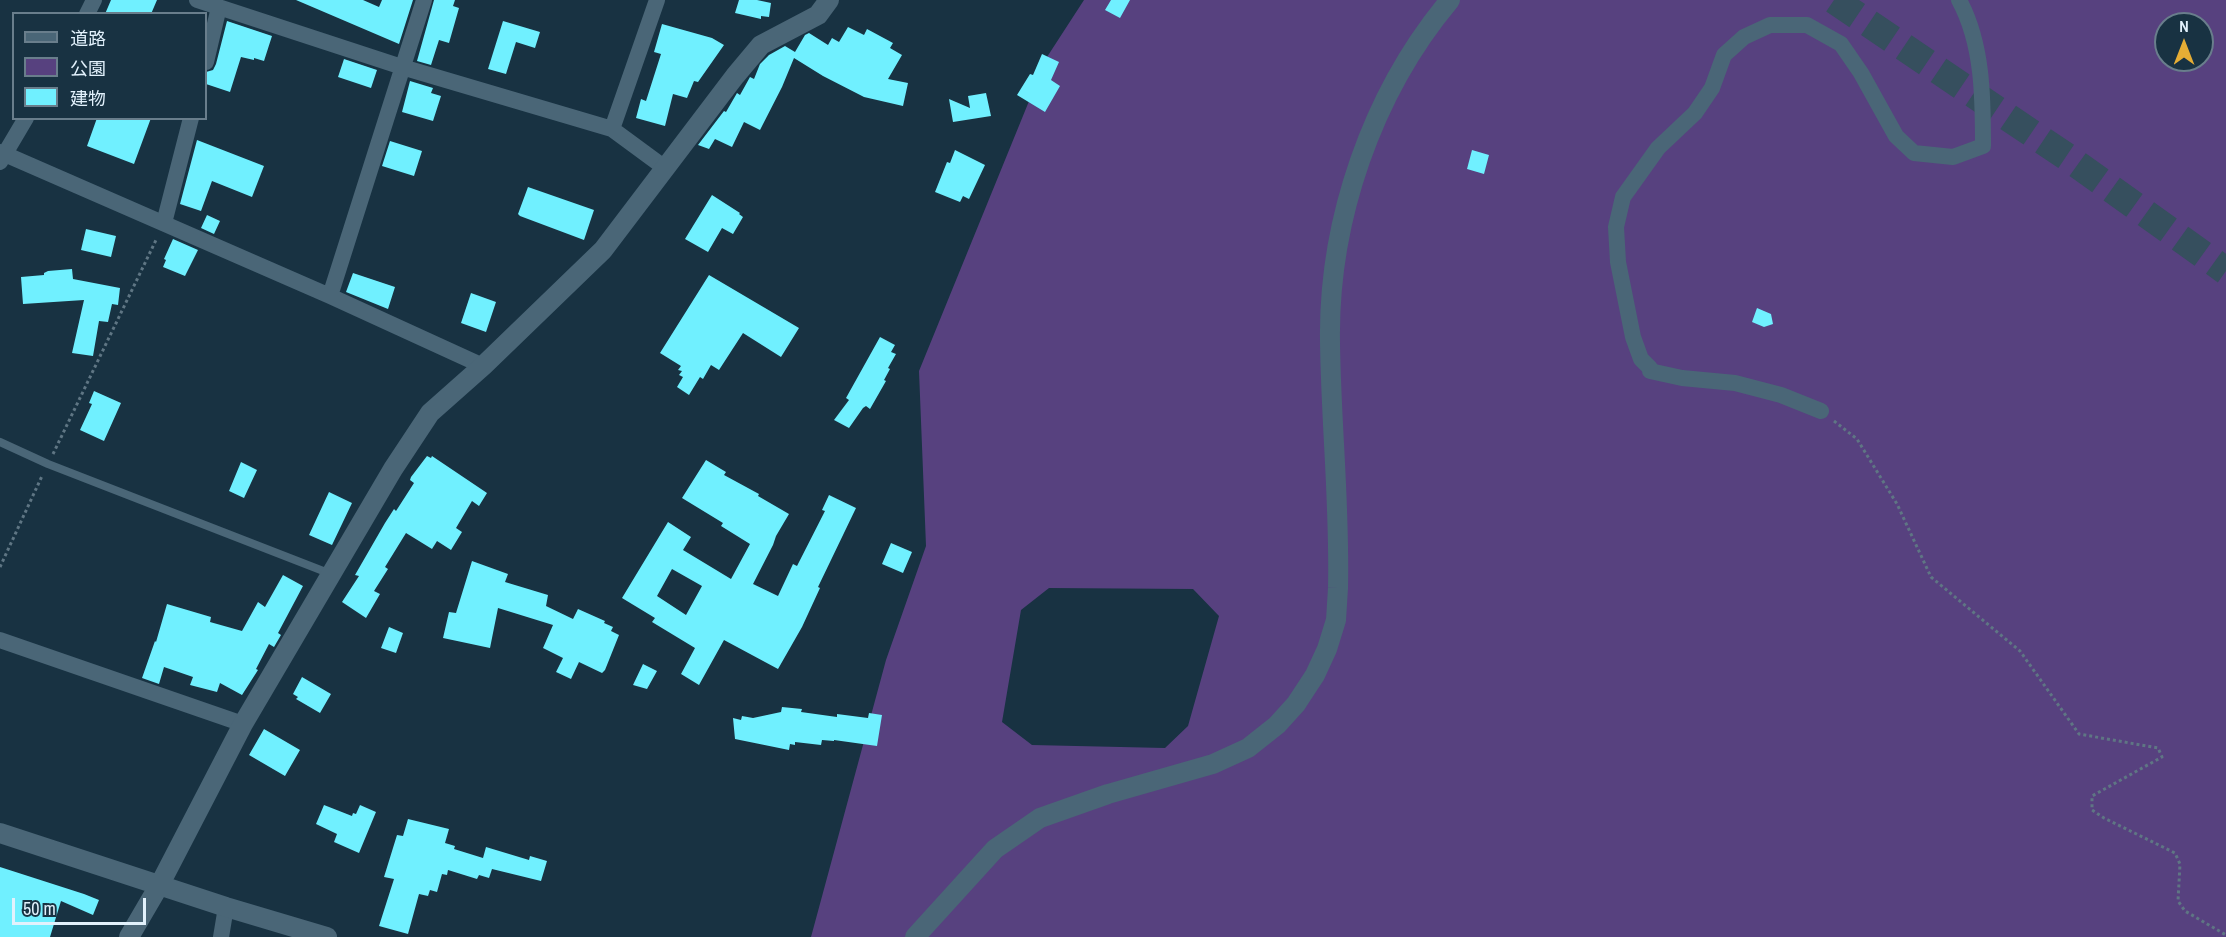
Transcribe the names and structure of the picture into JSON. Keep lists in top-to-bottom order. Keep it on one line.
{"legend":["道路","公園","建物"],"scale_bar":"50 m","north":"top"}
